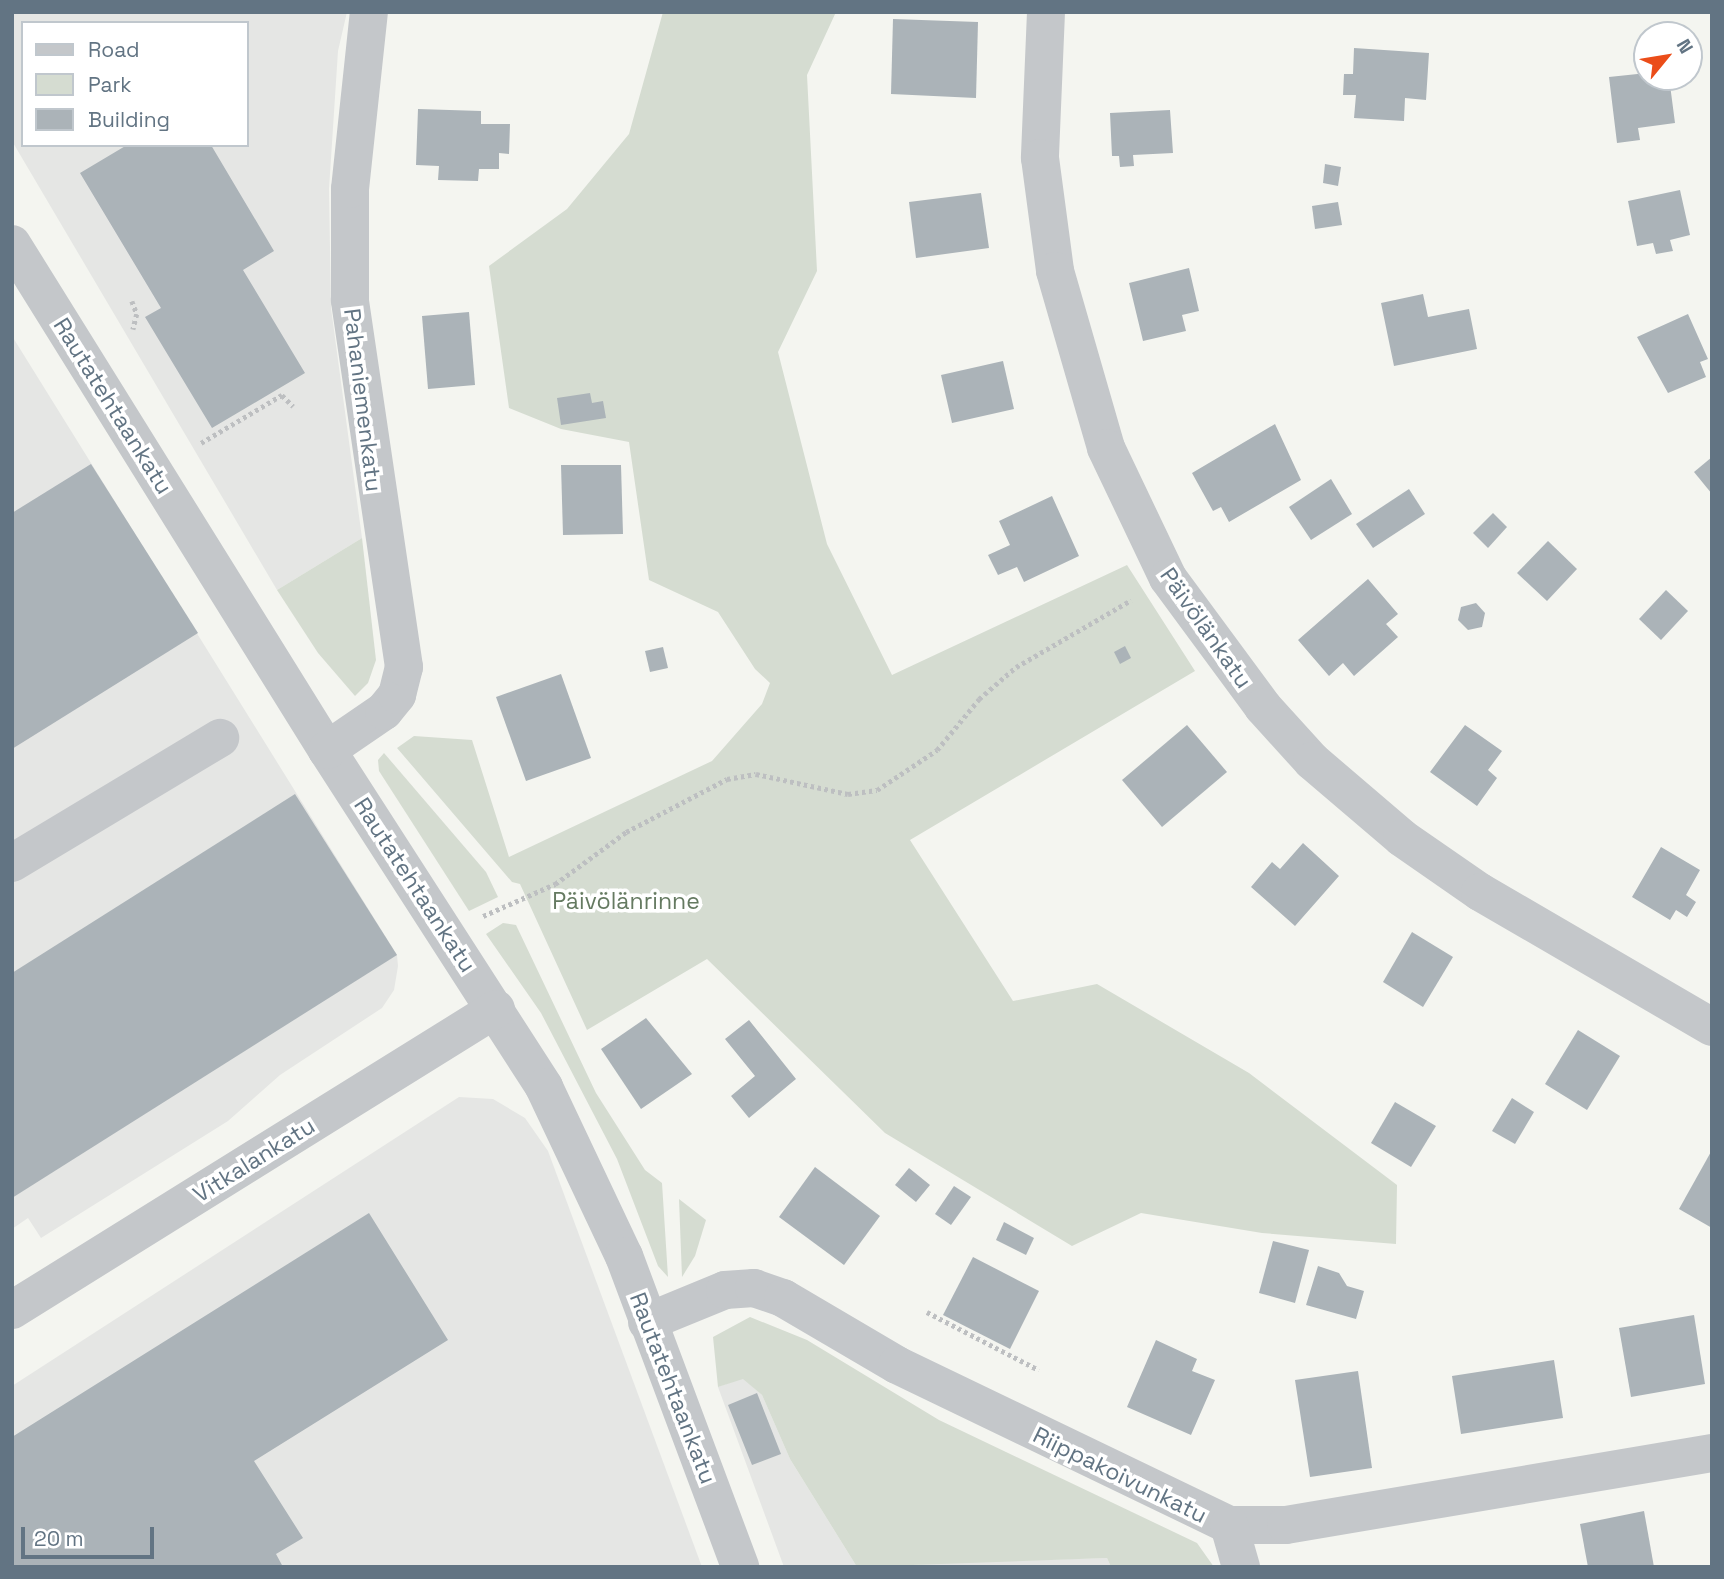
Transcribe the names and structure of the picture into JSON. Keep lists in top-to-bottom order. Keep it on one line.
{"streets":{"street":["Pahaniemenkatu","Rautatehtaankatu","Päivölänkatu","Vitkalankatu","Riippakoivunkatu"]},"crossings":[["Pahaniemenkatu","Rautatehtaankatu"],["Rautatehtaankatu","Vitkalankatu"],["Rautatehtaankatu","Riippakoivunkatu"]],"parks":["Päivölänrinne"],"legend":["Road","Park","Building"],"scale_bar":"20 m","north":"top right"}
